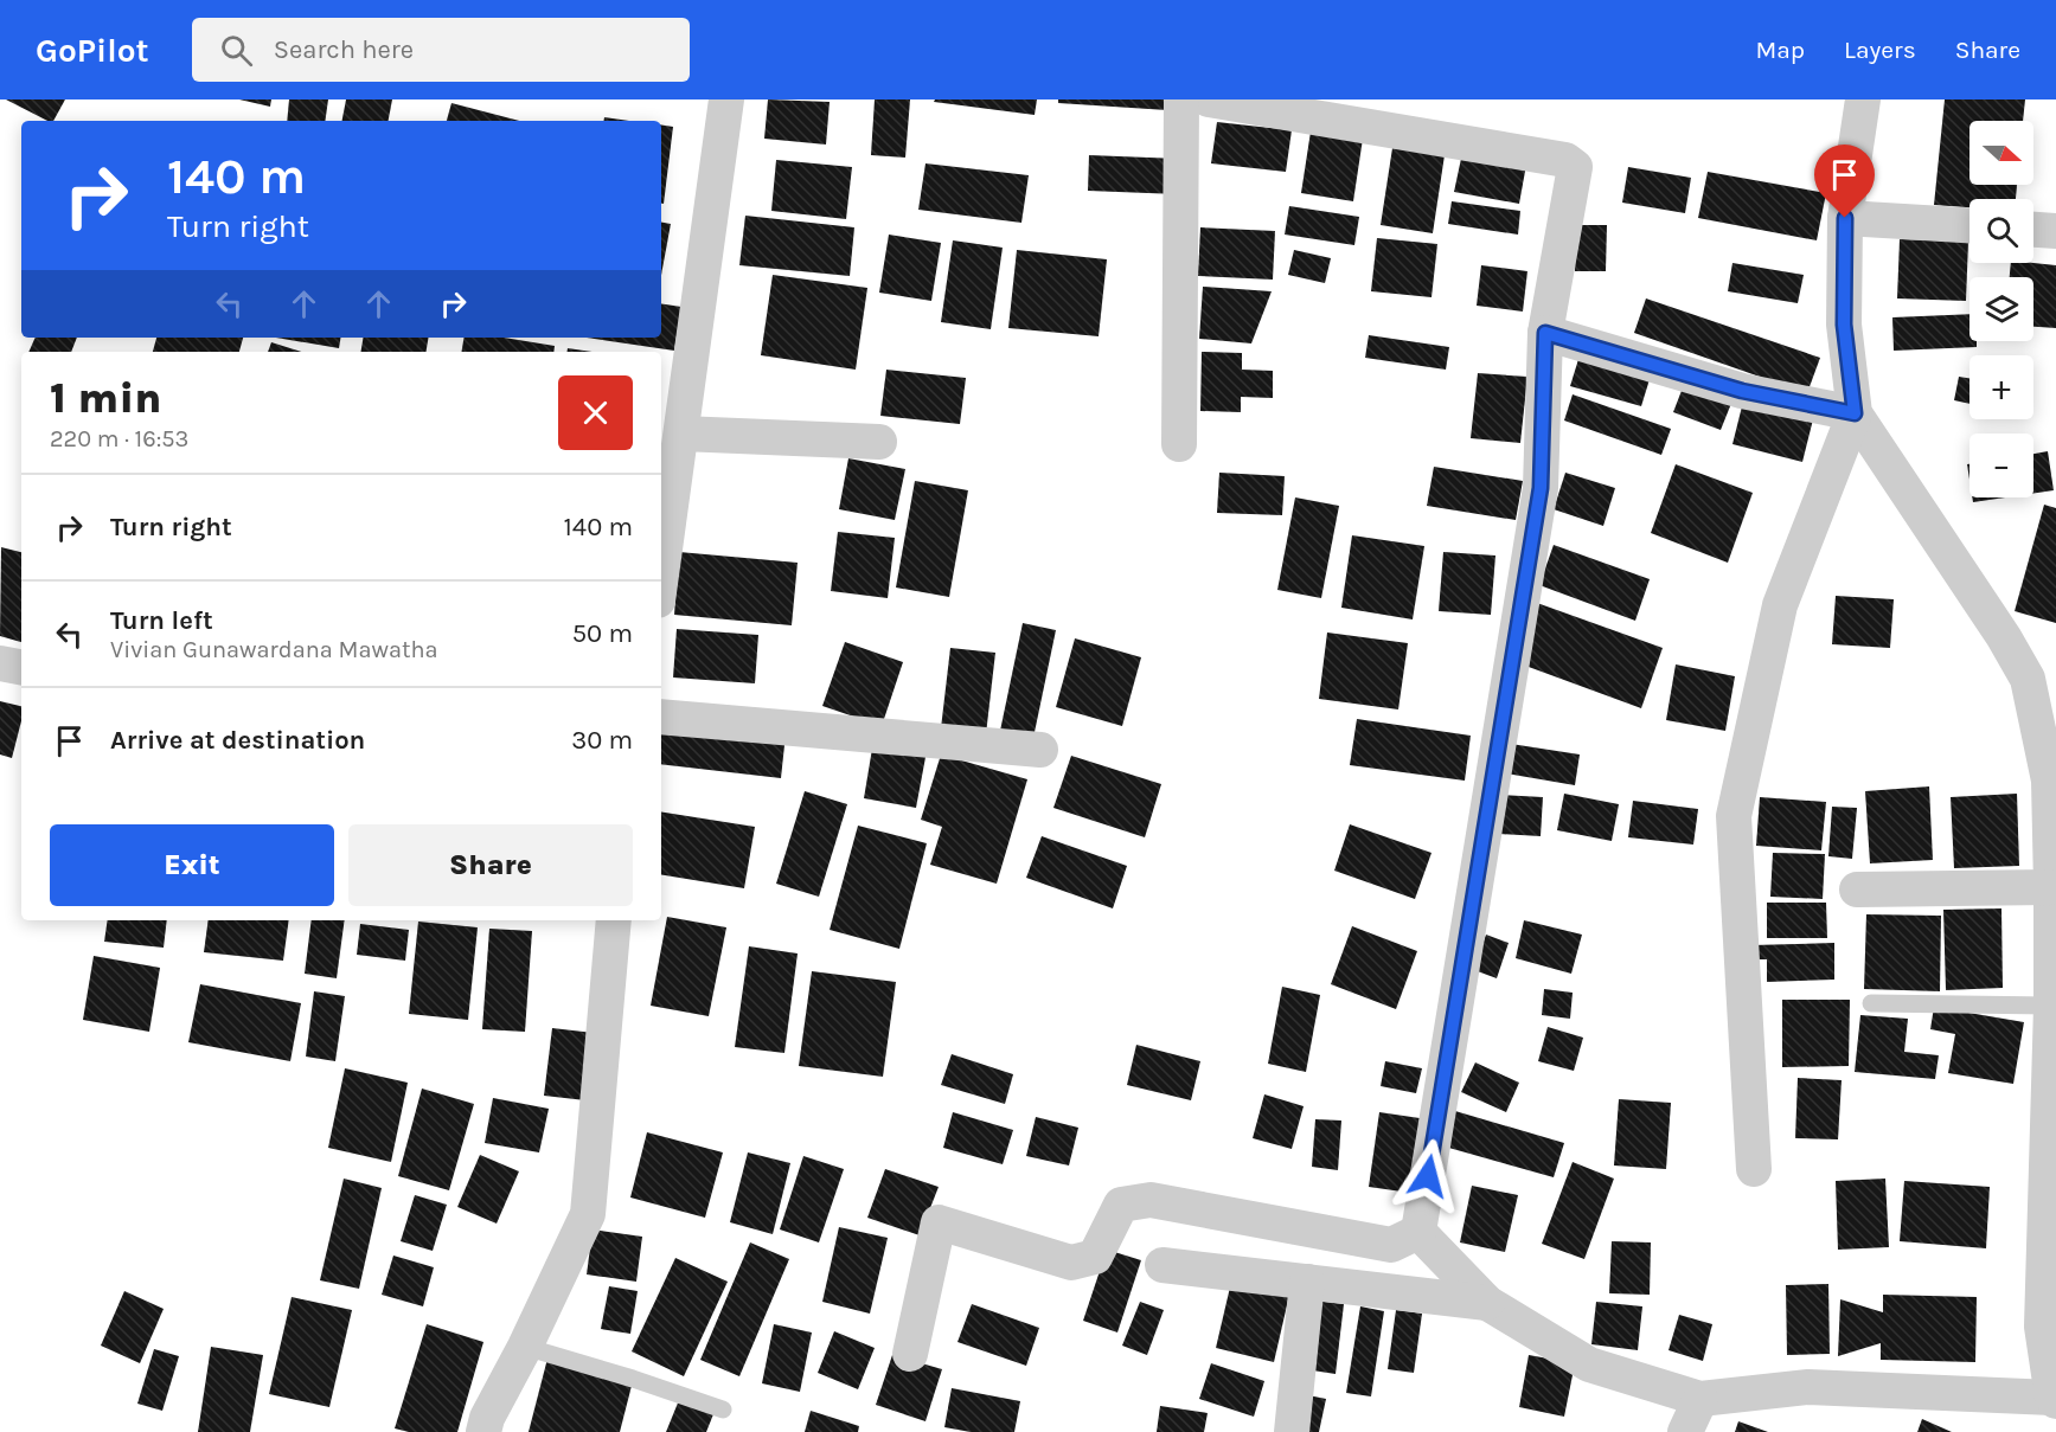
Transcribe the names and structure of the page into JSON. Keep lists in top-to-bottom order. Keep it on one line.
{"north":"right","page":{"header":"GoPilot","search":"Search here","nav":["Map","Layers","Share"],"map_buttons":["+","−"],"turn":["140 m","Turn right"],"heading":["1 min","220 m · 16:53"],"list":[{"name":"Turn right","value":"140 m"},{"name":"Turn left","note":"Vivian Gunawardana Mawatha","value":"50 m"},{"name":"Arrive at destination","value":"30 m"}],"buttons":["Exit","Share"]}}
